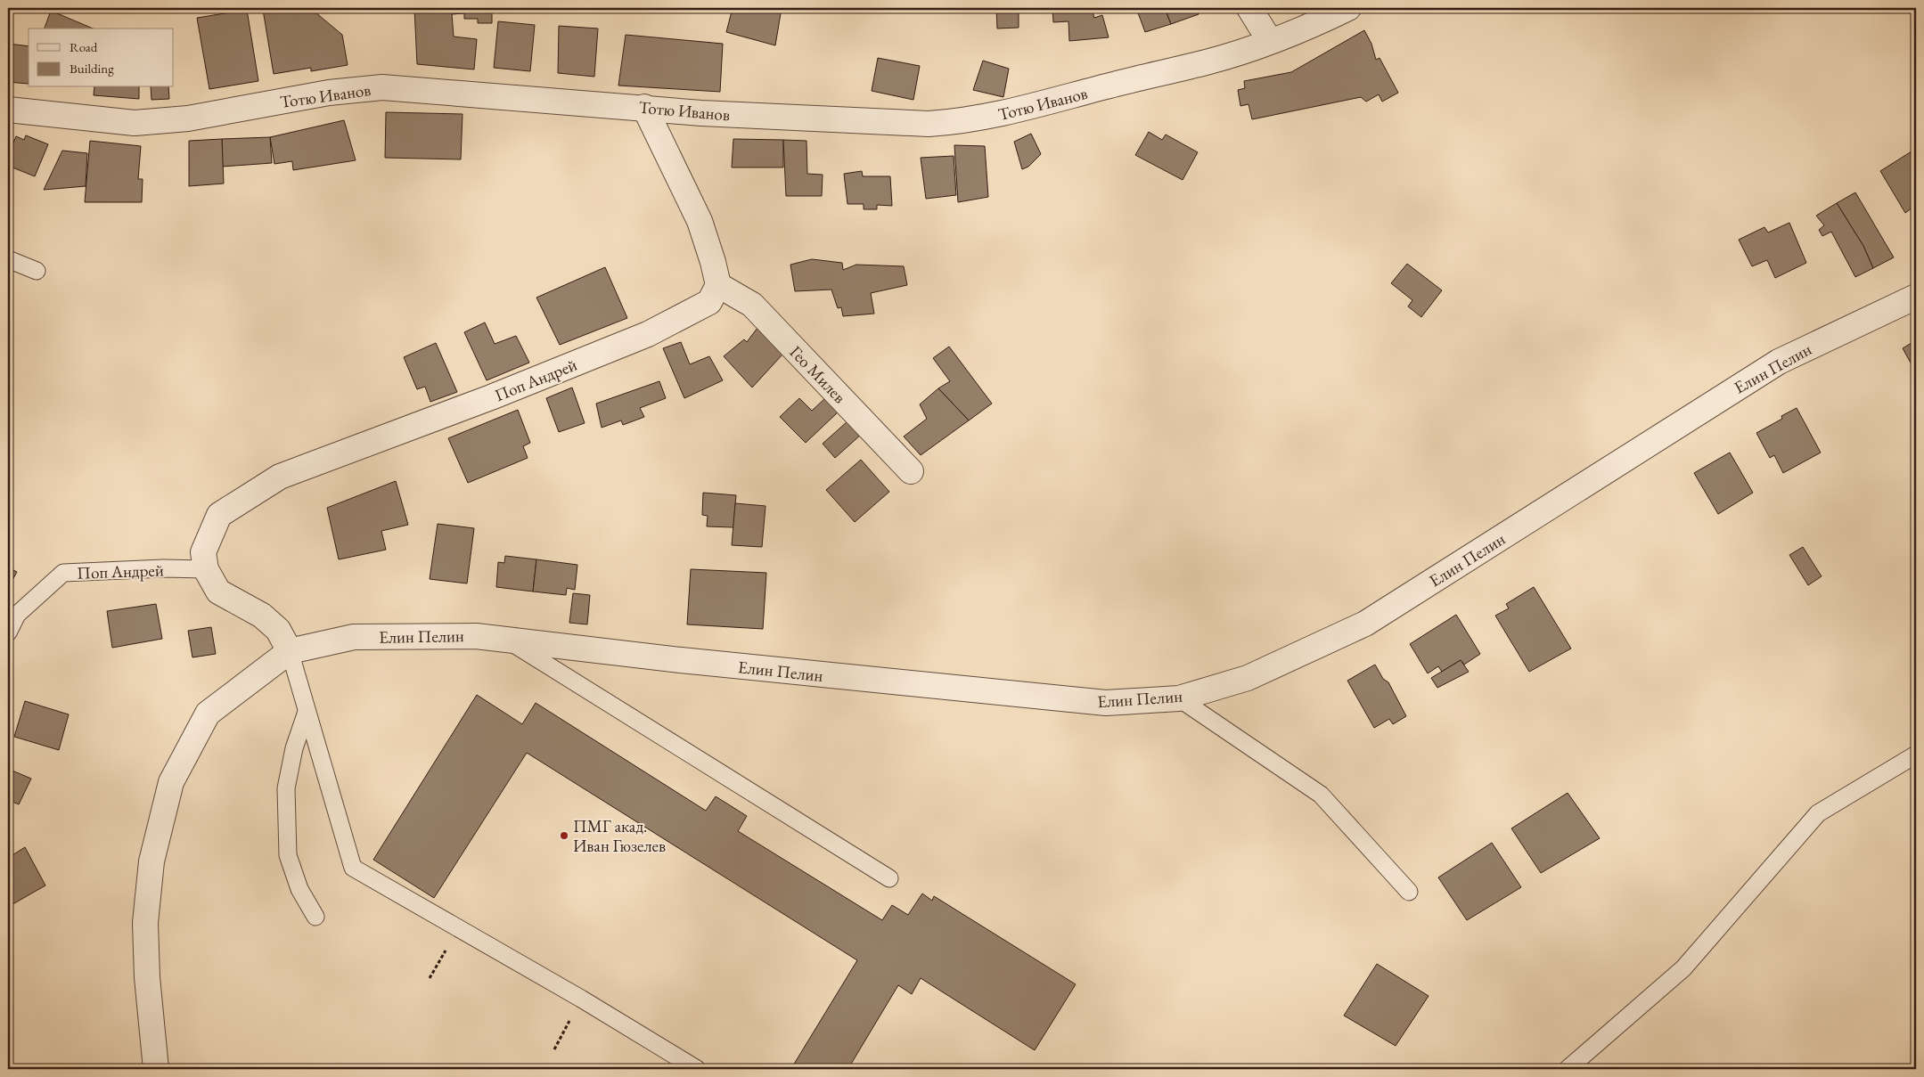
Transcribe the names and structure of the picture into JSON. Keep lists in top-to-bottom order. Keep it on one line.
{"streets":{"street":["Тотю Иванов","Елин Пелин","Гео Милев","Поп Андрей"]},"crossings":[["Елин Пелин","Поп Андрей"],["Гео Милев","Поп Андрей"]],"places":["ПМГ акад. Иван Гюзелев"],"legend":["Road","Building"]}
